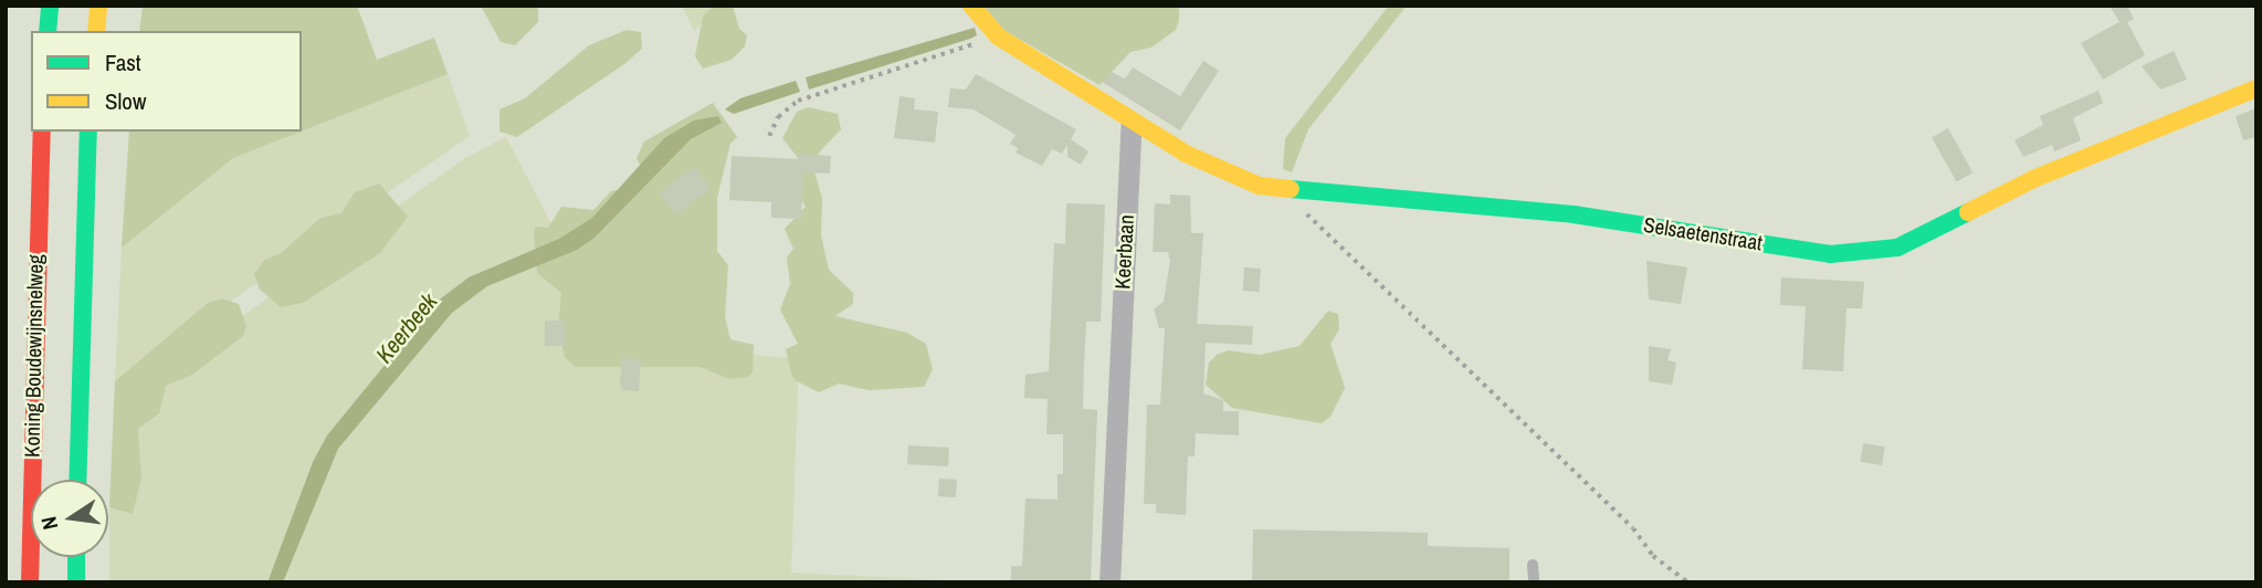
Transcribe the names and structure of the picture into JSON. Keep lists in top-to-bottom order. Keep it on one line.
{"streets":{"main road":["Selsaetenstraat","Koning Boudewijnsnelweg"],"street":["Keerbaan"]},"crossings":[["Selsaetenstraat","Keerbaan"]],"water":["Keerbeek"],"legend":["Fast","Slow"],"north":"left"}
